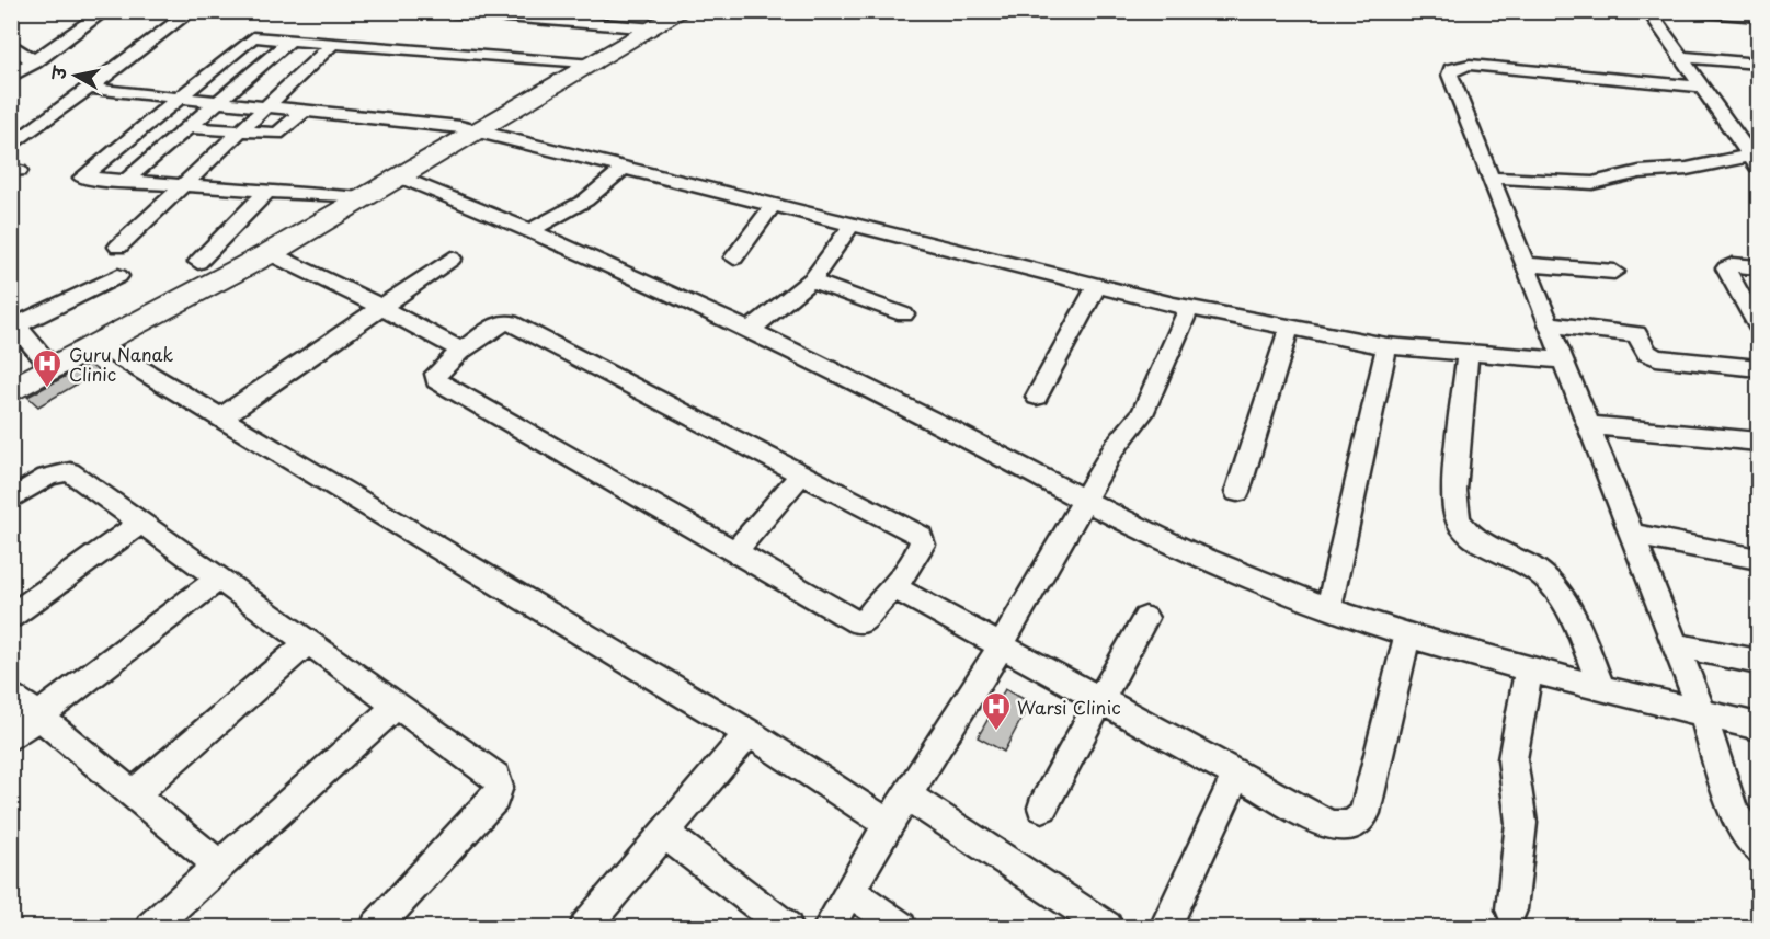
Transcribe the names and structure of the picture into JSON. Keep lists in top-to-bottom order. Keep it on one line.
{"places":{"hospital":["Guru Nanak Clinic","Warsi Clinic"]},"north":"left"}
